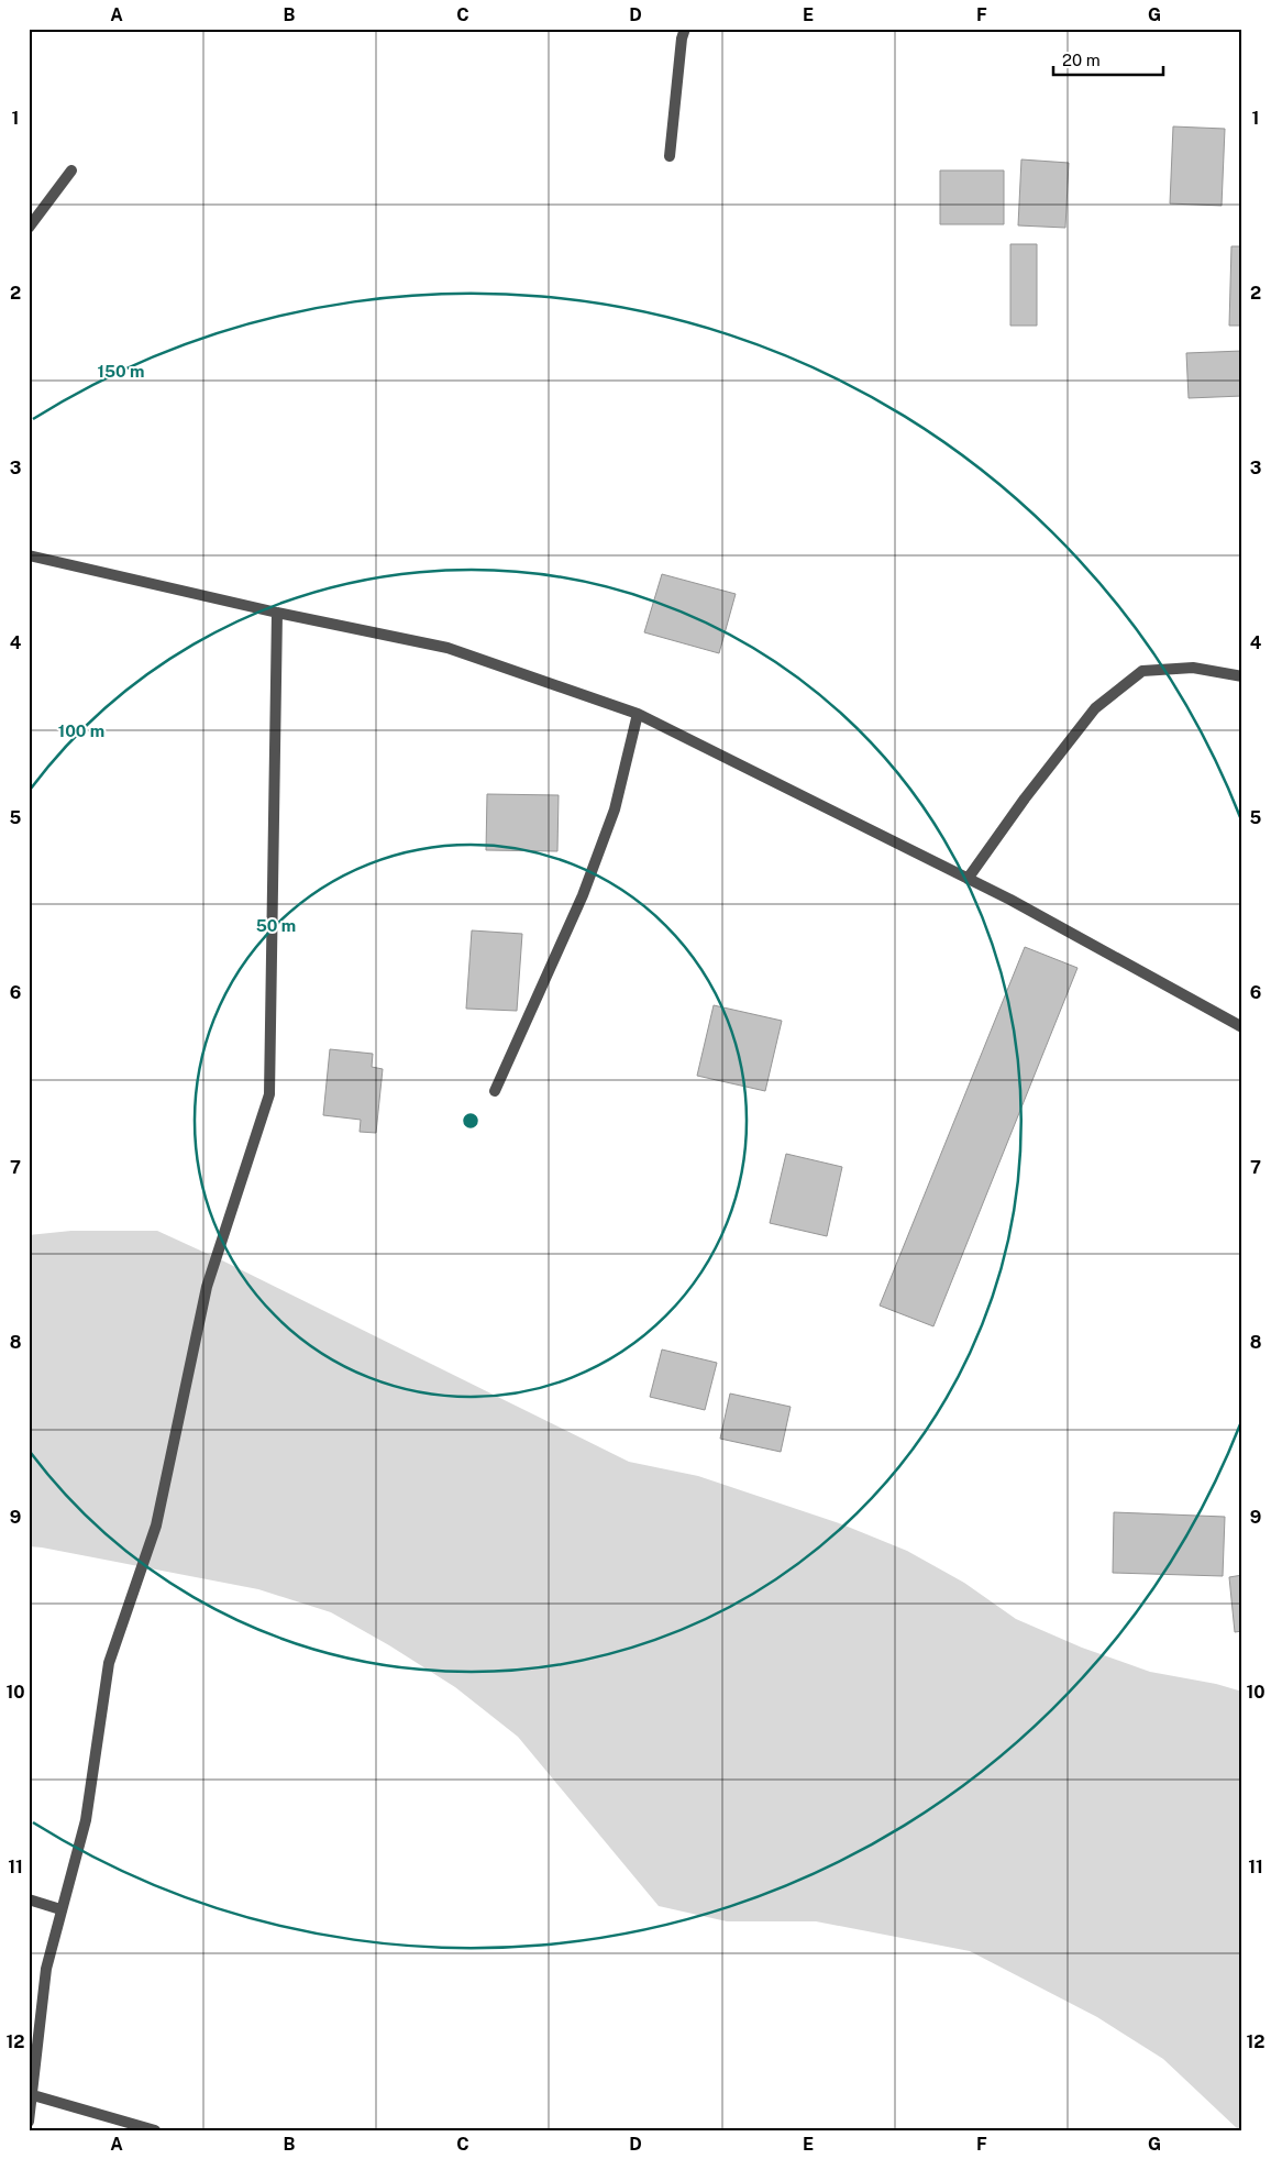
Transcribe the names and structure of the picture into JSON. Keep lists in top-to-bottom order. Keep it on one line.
{"scale_bar":"20 m","grid":{"columns":["A","B","C","D","E","F","G"],"rows":["1","2","3","4","5","6","7","8","9","10","11","12"]},"rings":["150 m","100 m","50 m"]}
